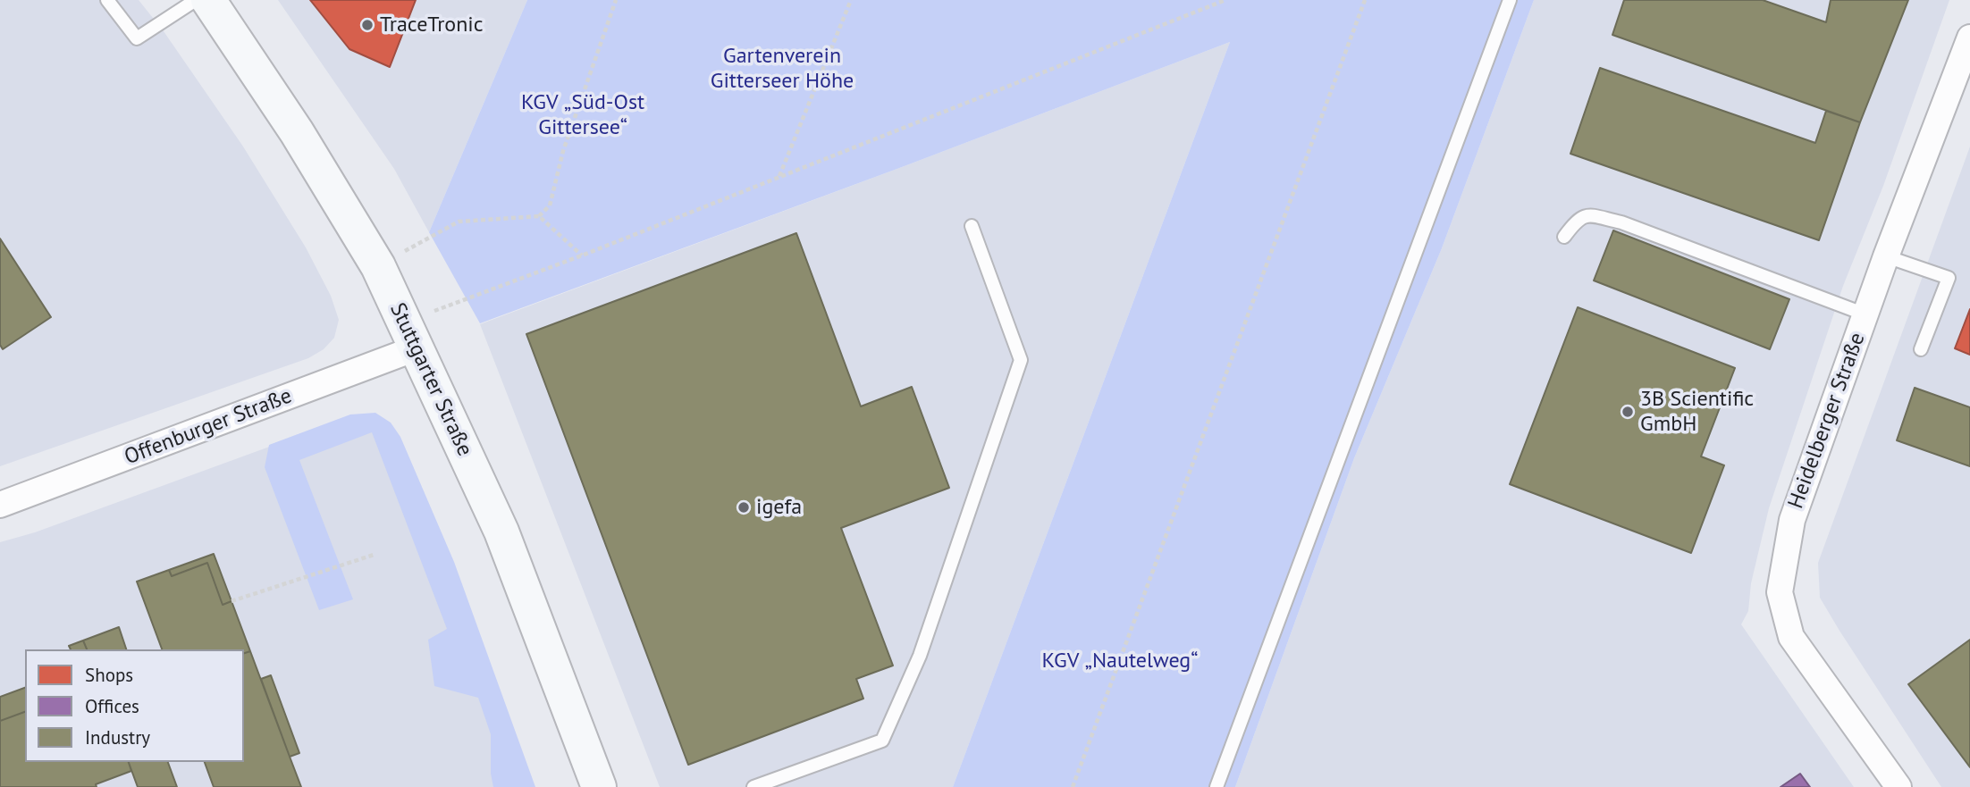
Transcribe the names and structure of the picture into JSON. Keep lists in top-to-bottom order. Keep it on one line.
{"streets":{"main road":["Stuttgarter Straße"],"street":["Heidelberger Straße","Offenburger Straße"]},"crossings":[["Stuttgarter Straße","Offenburger Straße"]],"parks":["Gartenverein Gitterseer Höhe","KGV „Süd-Ost Gittersee“","KGV „Nautelweg“"],"places":["TraceTronic","3B Scientific GmbH","igefa"],"legend":["Shops","Offices","Industry"]}
